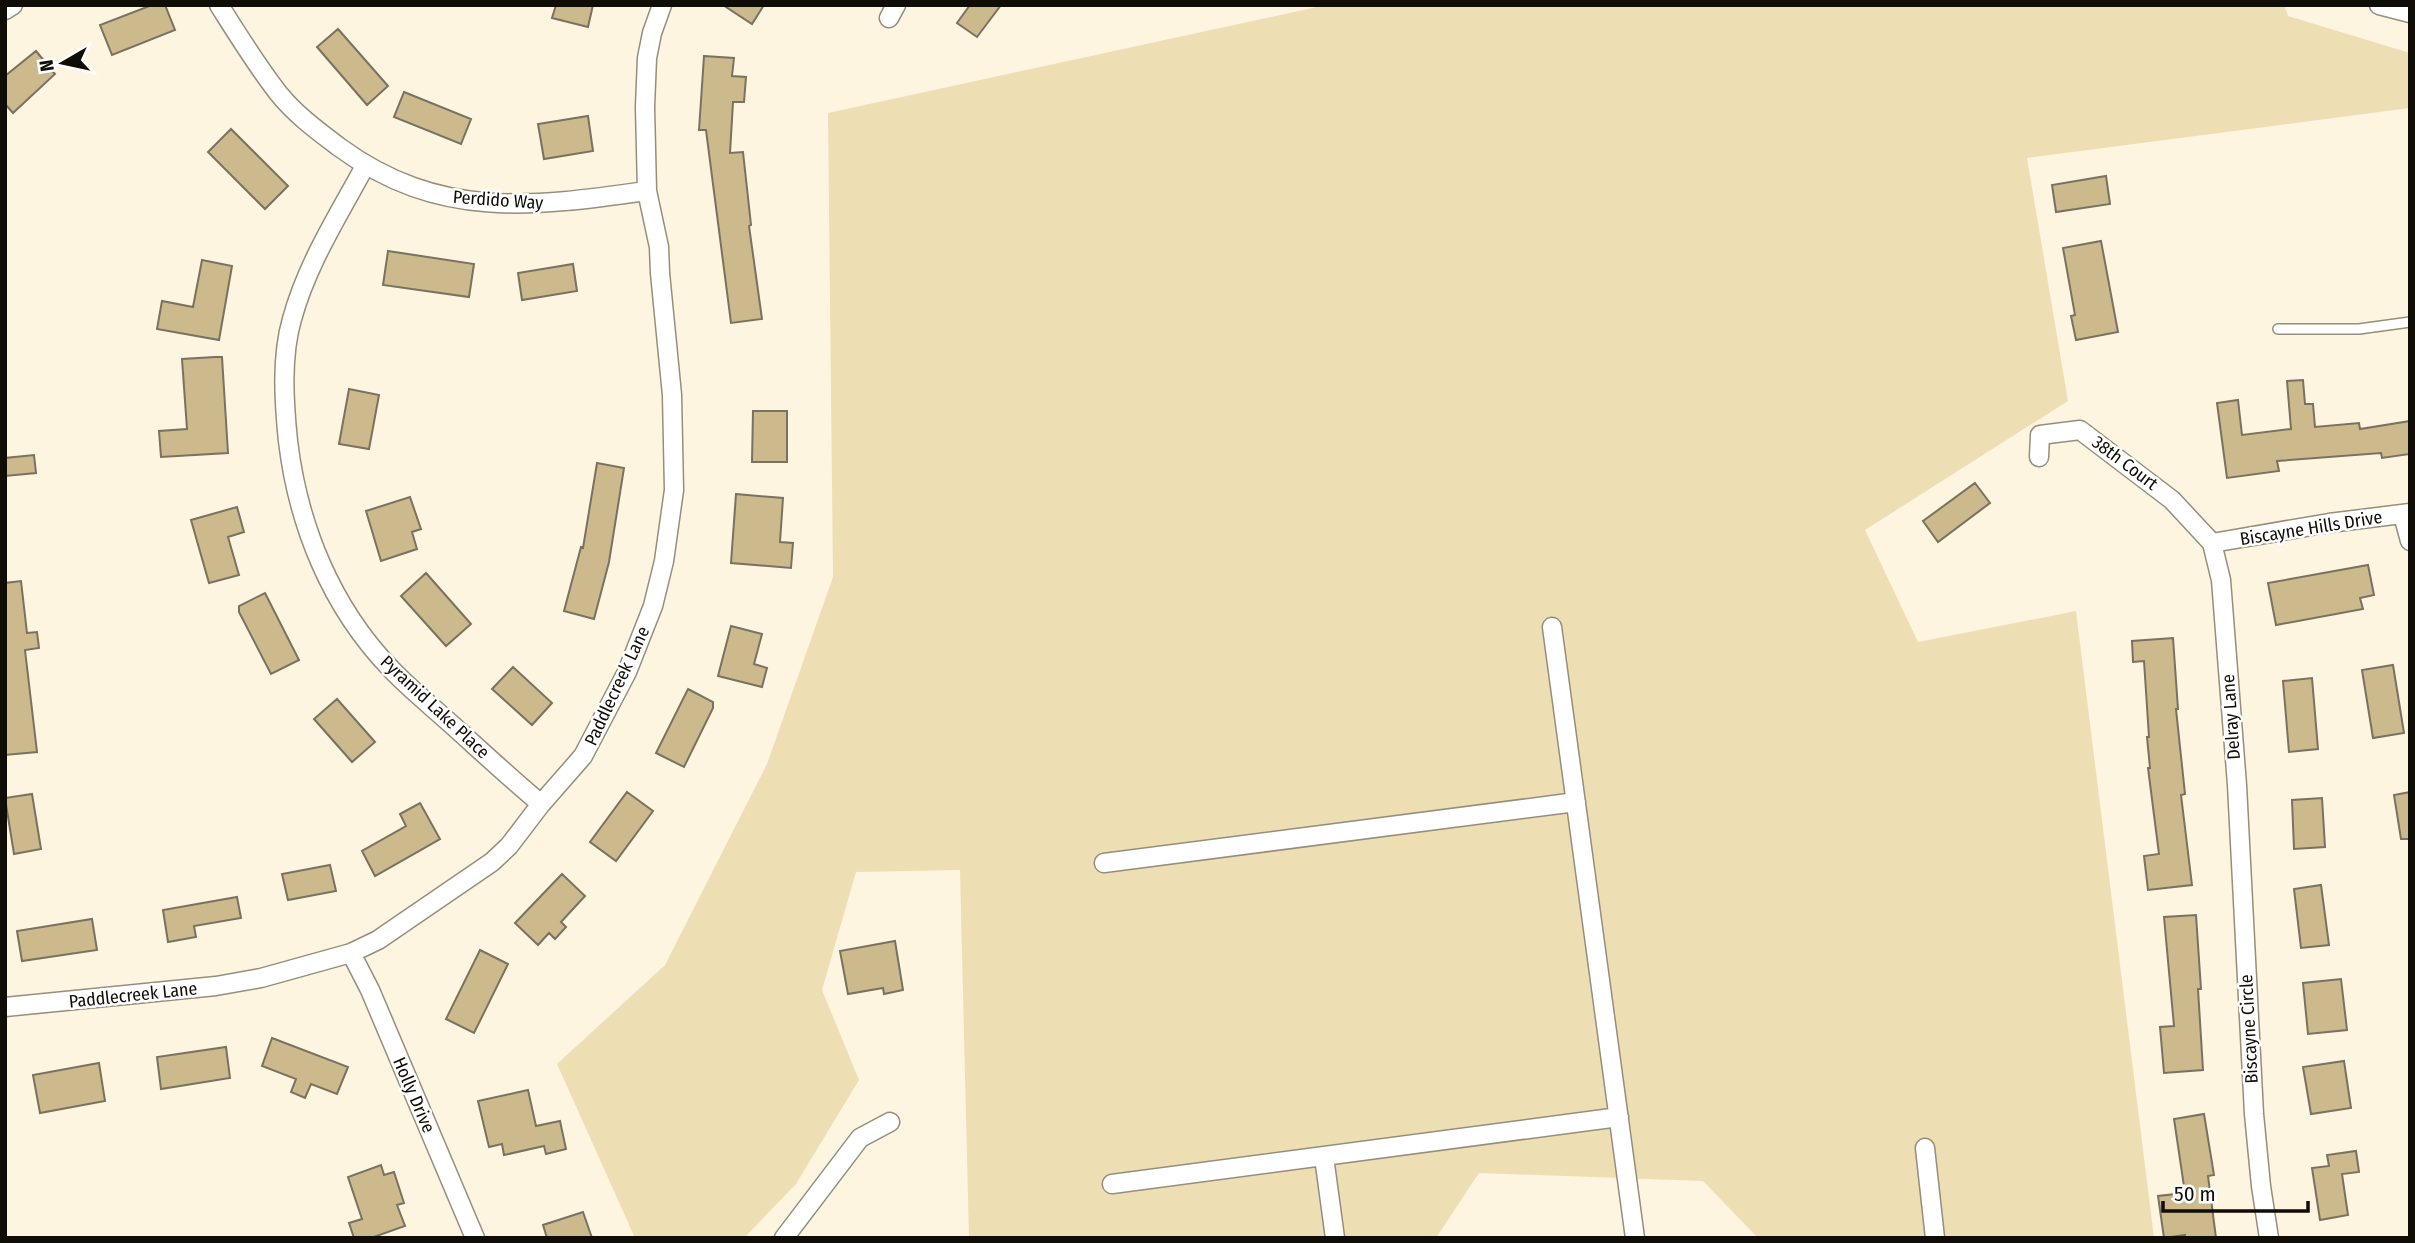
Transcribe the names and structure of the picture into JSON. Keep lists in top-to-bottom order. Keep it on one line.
{"streets":{"street":["Perdido Way","38th Court","Biscayne Hills Drive","Paddlecreek Lane","Pyramid Lake Place","Delray Lane","Biscayne Circle","Holly Drive"]},"crossings":[["Perdido Way","Paddlecreek Lane"],["Perdido Way","Pyramid Lake Place"],["38th Court","Biscayne Hills Drive"],["38th Court","Delray Lane"],["Biscayne Hills Drive","Delray Lane"],["Paddlecreek Lane","Pyramid Lake Place"],["Paddlecreek Lane","Holly Drive"],["Delray Lane","Biscayne Circle"]],"scale_bar":"50 m","north":"left"}
